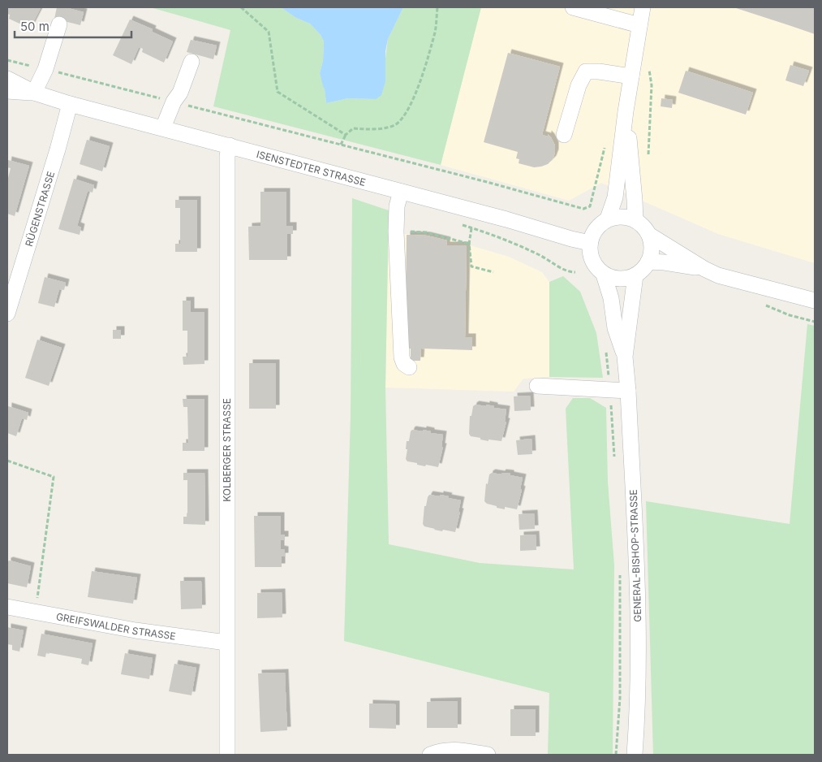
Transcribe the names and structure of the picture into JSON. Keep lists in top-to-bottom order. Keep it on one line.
{"streets":{"street":["ISENSTEDTER STRASSE","RÜGENSTRASSE","KOLBERGER STRASSE","GENERAL-BISHOP-STRASSE","GREIFSWALDER STRASSE"]},"crossings":[["ISENSTEDTER STRASSE","RÜGENSTRASSE"],["ISENSTEDTER STRASSE","KOLBERGER STRASSE"],["ISENSTEDTER STRASSE","GENERAL-BISHOP-STRASSE"],["KOLBERGER STRASSE","GREIFSWALDER STRASSE"]],"scale_bar":"50 m"}
